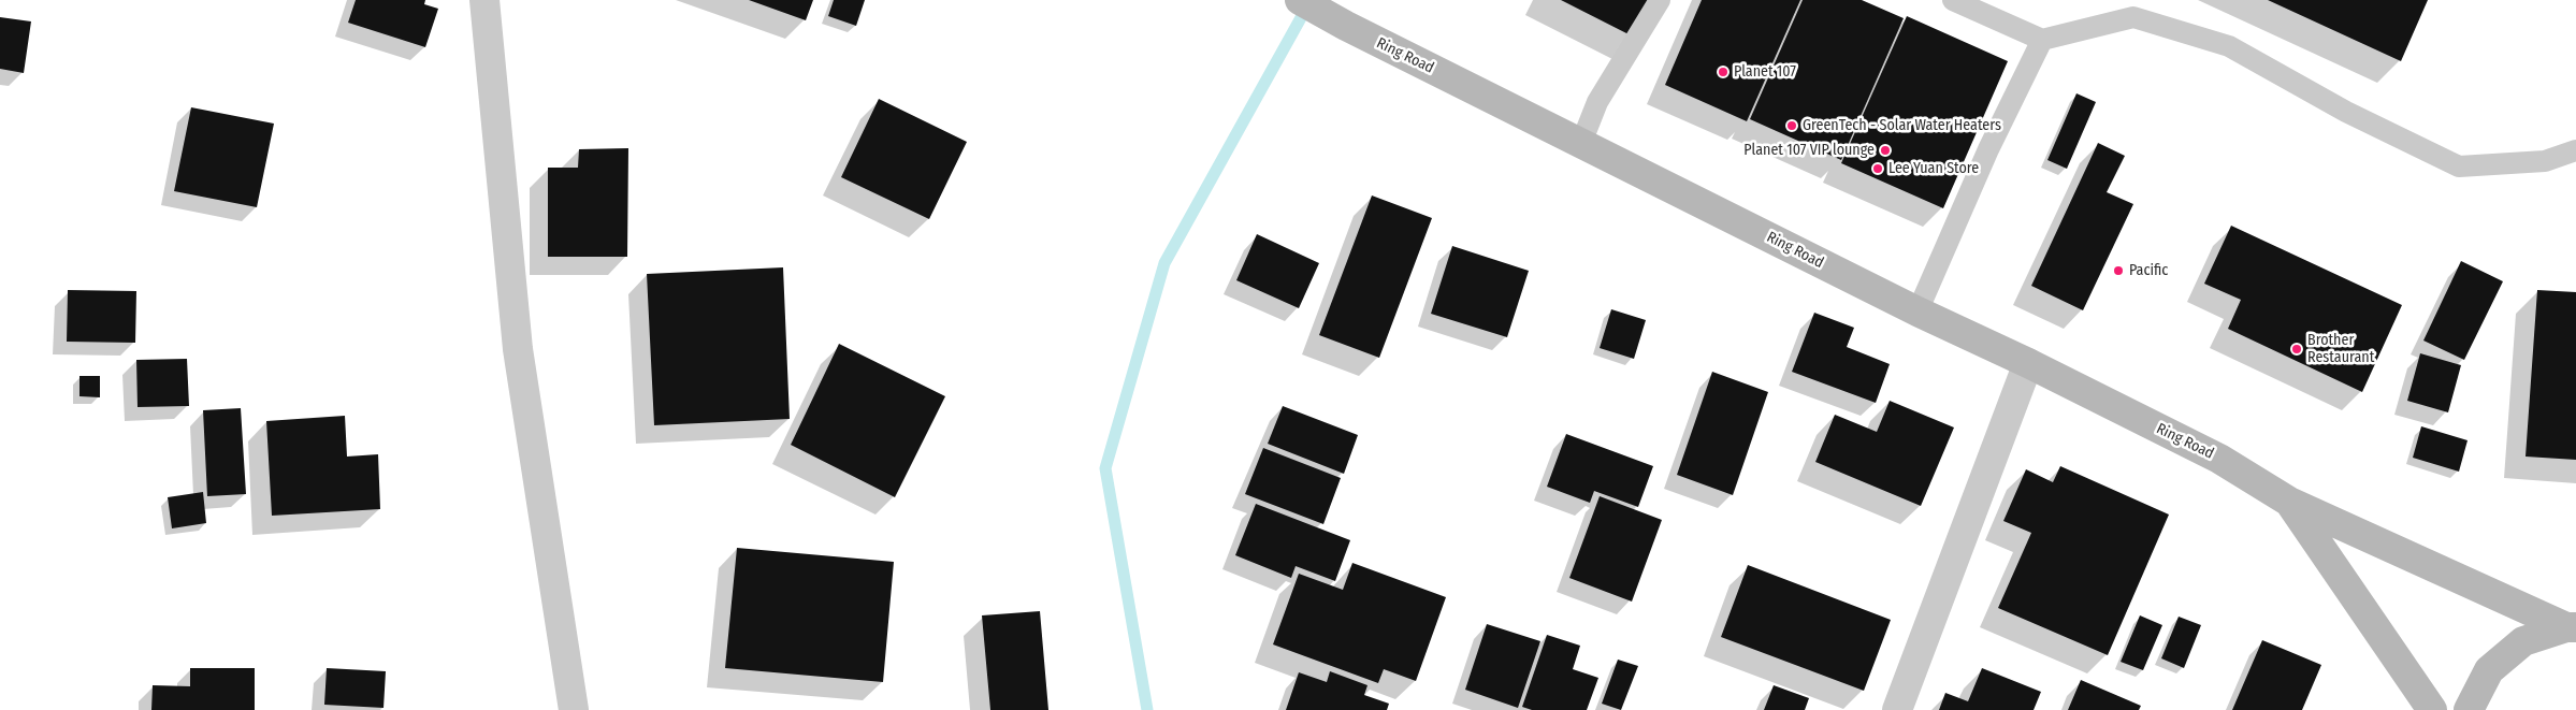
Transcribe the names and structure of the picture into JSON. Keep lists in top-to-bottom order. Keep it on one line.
{"streets":{"main road":["Ring Road"]},"places":["Planet 107","GreenTech - Solar Water Heaters","Planet 107 VIP lounge","Lee Yuan Store","Pacific","Brother Restaurant"]}
